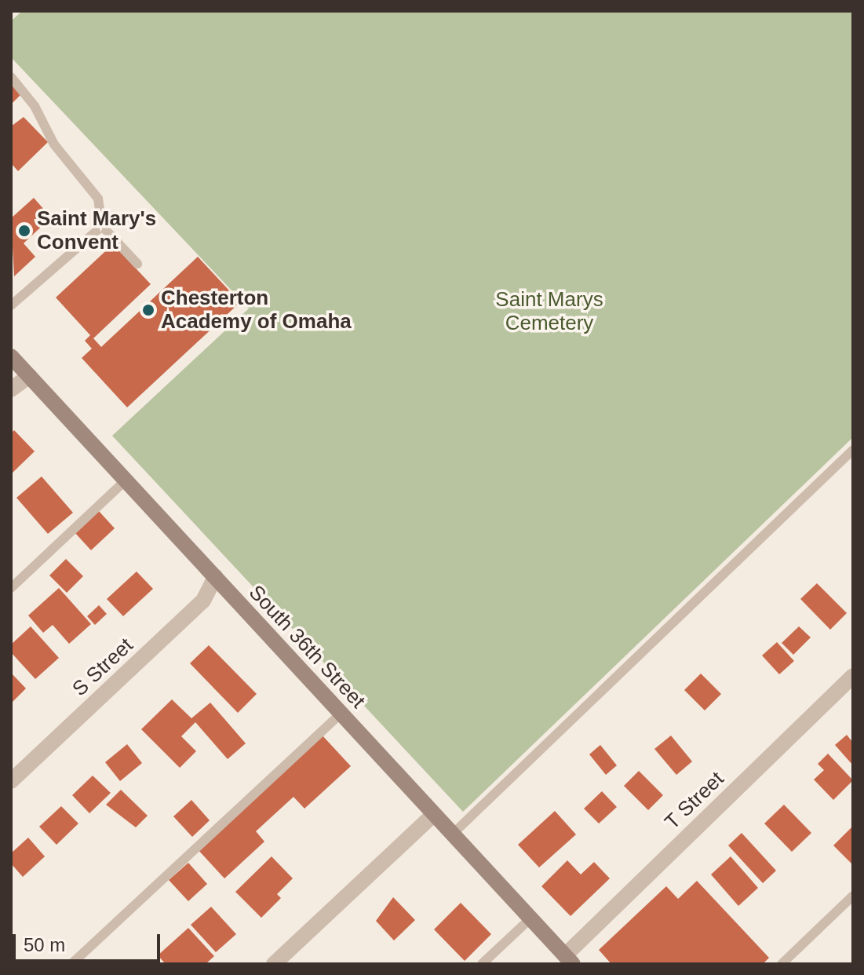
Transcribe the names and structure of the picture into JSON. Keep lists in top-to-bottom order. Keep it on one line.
{"streets":{"main road":["South 36th Street"],"street":["S Street","T Street"]},"crossings":[["South 36th Street","S Street"],["South 36th Street","T Street"]],"parks":["Saint Marys Cemetery"],"places":["Saint Mary's Convent","Chesterton Academy of Omaha"],"scale_bar":"50 m"}
